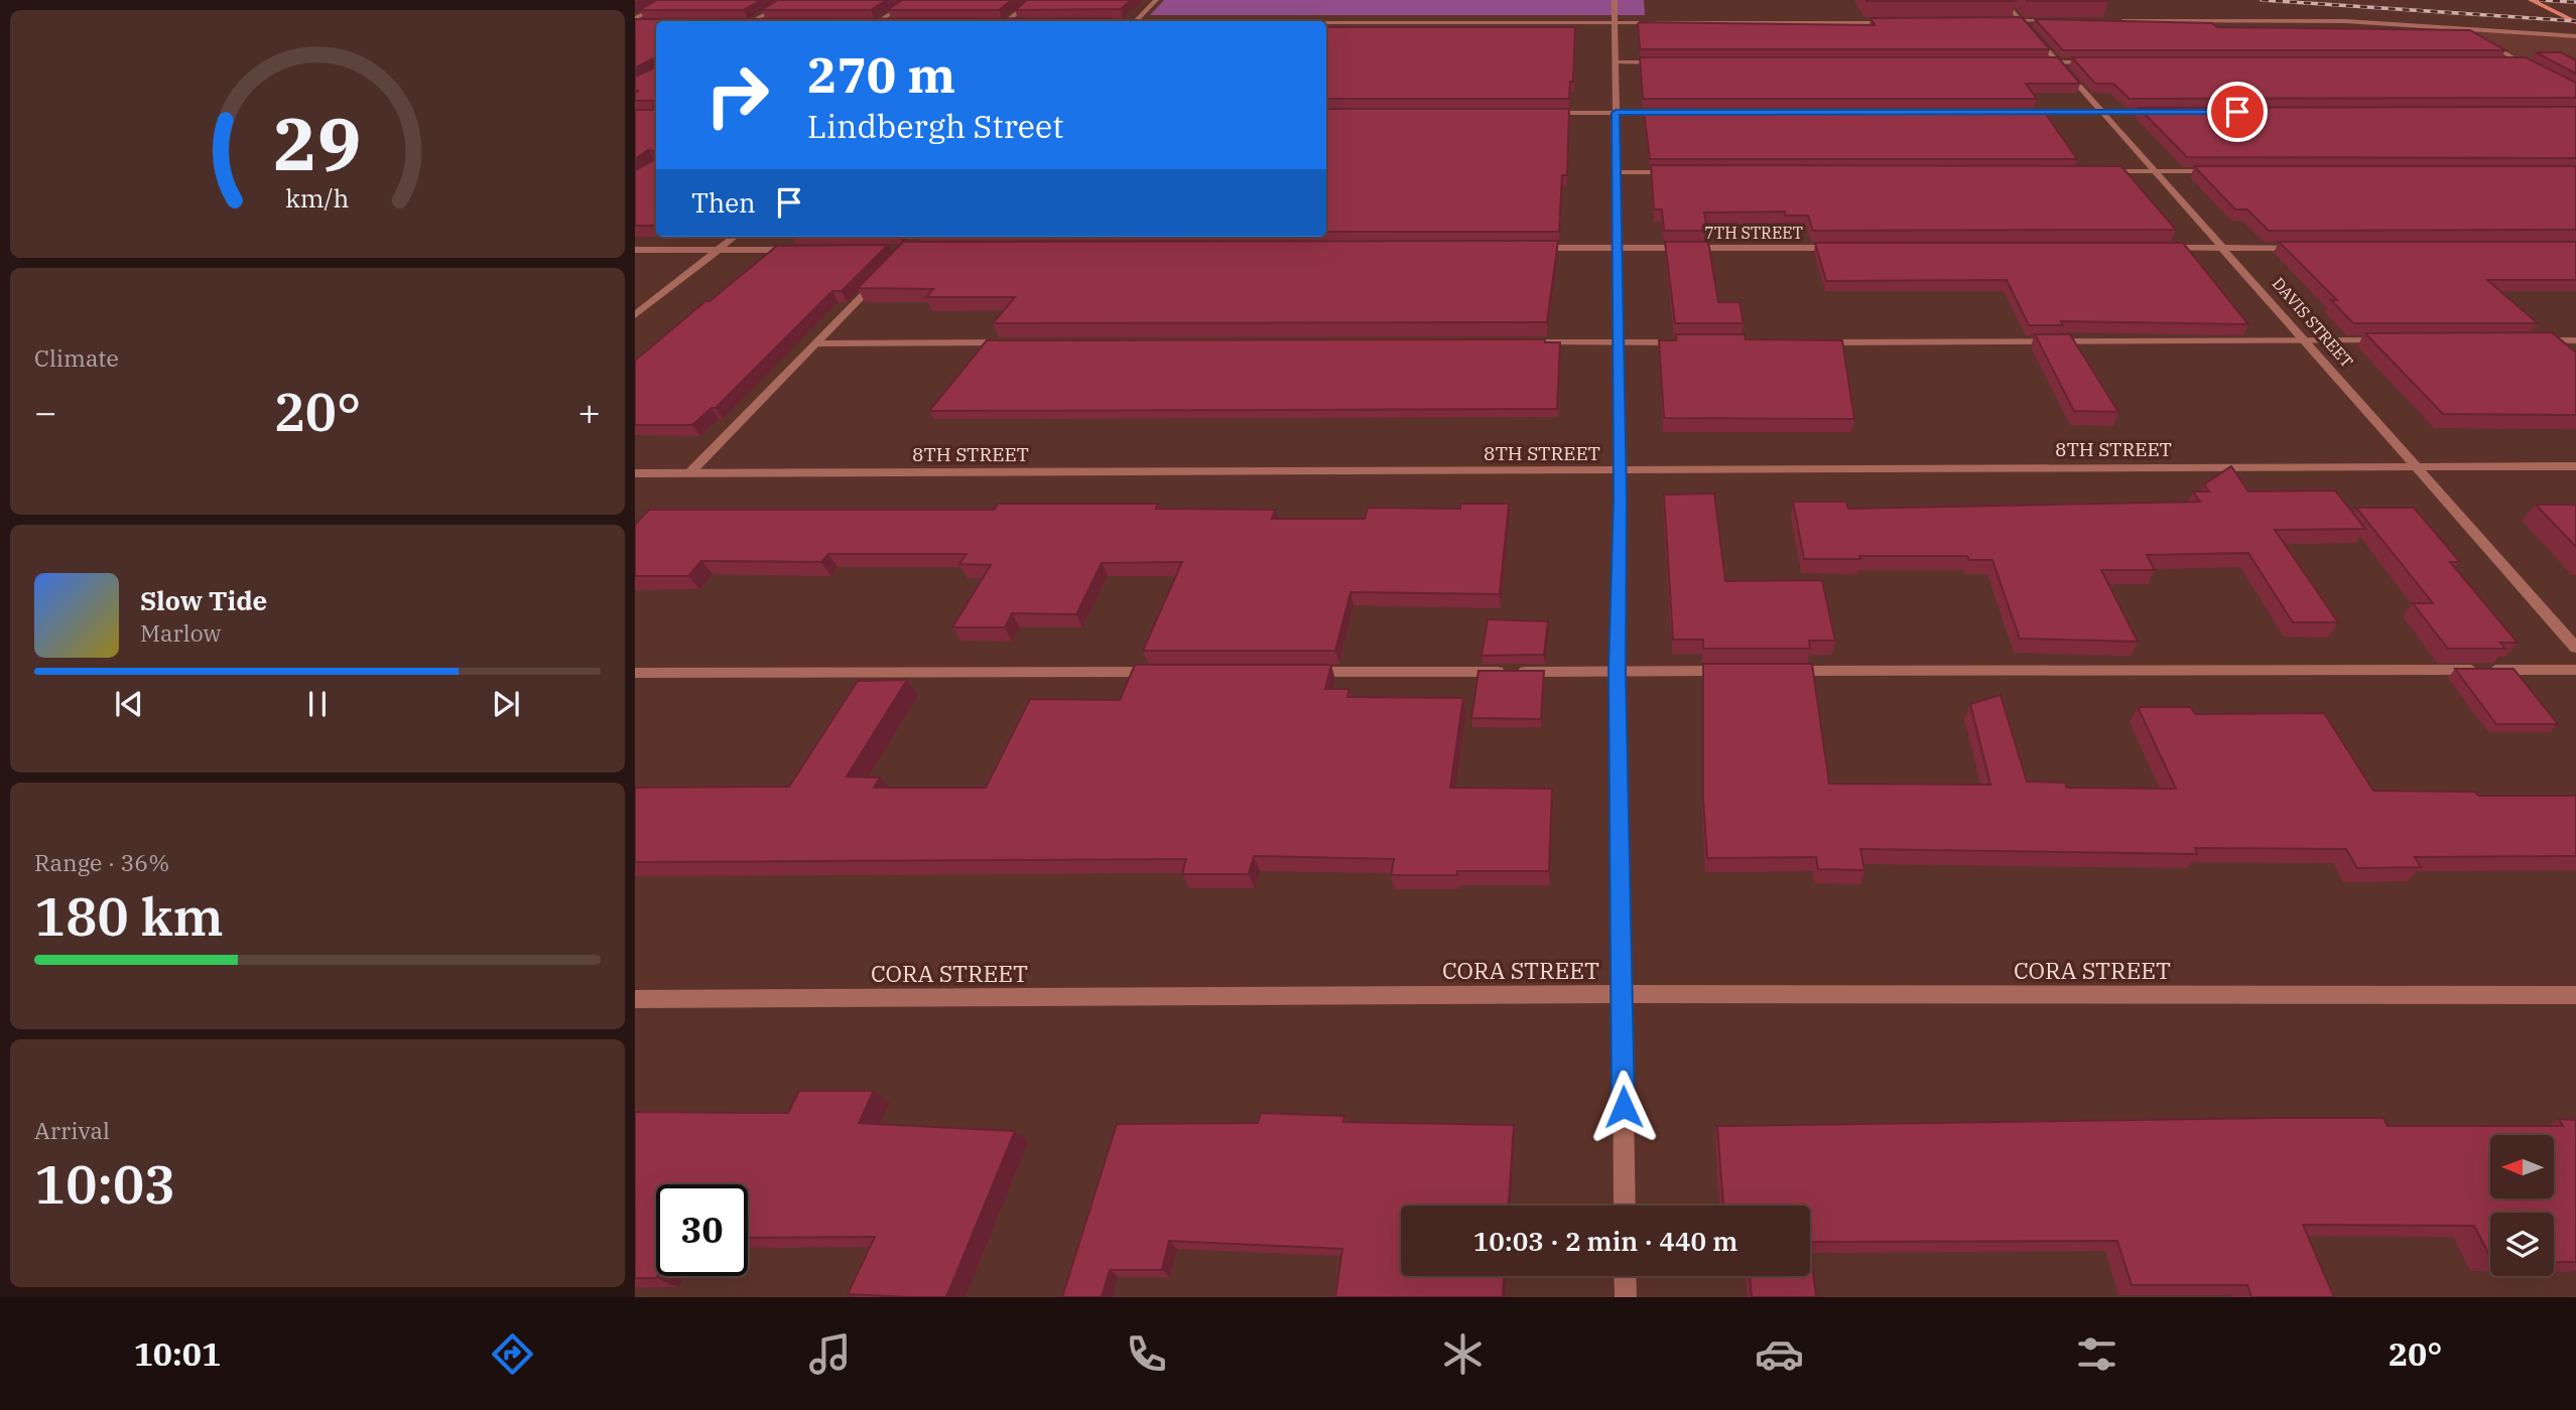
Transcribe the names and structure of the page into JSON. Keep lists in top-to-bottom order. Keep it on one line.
{"streets":{"street":["7TH STREET","DAVIS STREET","8TH STREET","CORA STREET"]},"crossings":[["DAVIS STREET","8TH STREET"]],"north":"left","page":{"turn":["270 m","Lindbergh Street"],"then":"Then","tile":["Climate",["Range · 36%","180 km"],["Arrival","10:03"]],"heat":["−","20°","+"],"song":["Slow Tide","Marlow"],"limit":"30","trip":"10:03 · 2 min · 440 m","tabs":["10:01","20°"],"gauge":["29","km/h"]}}
